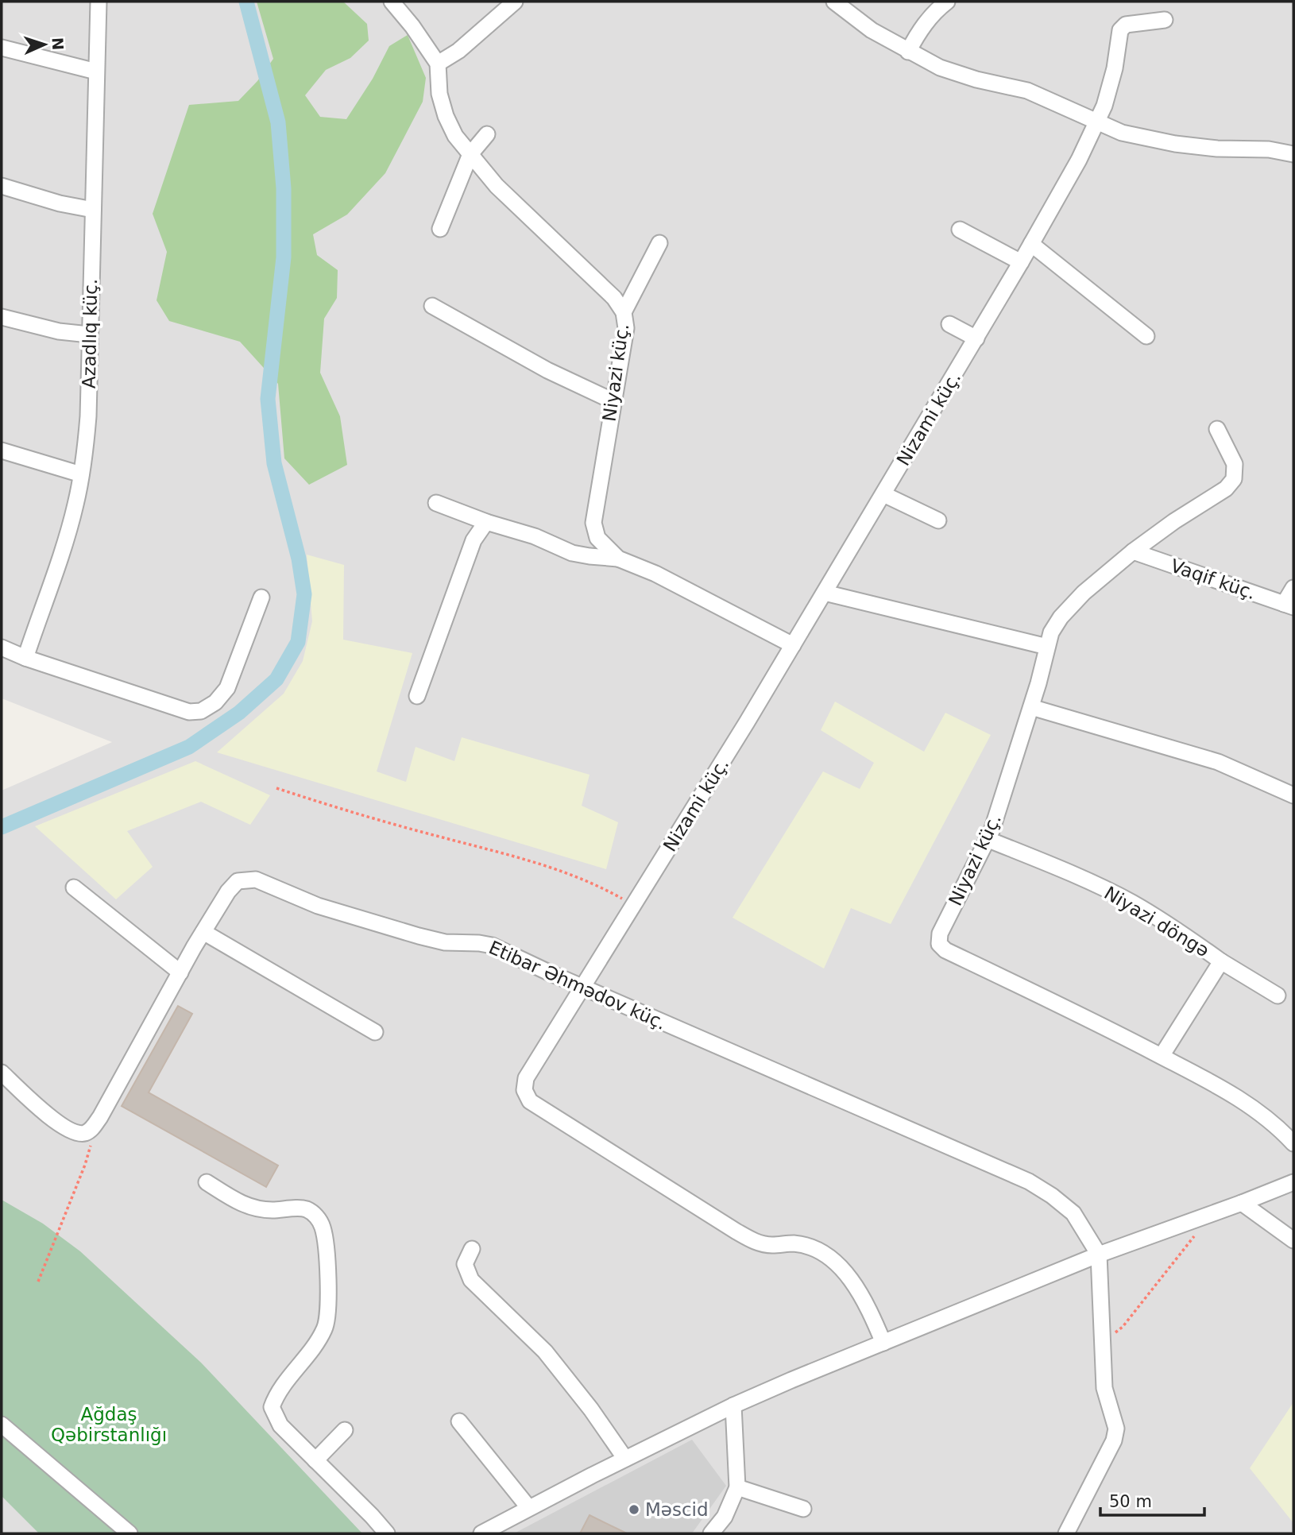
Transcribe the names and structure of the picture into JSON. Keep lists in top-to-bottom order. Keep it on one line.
{"streets":{"street":["Azadlıq küç.","Niyazi küç.","Nizami küç.","Vaqif küç.","Niyazi döngə","Etibar Əhmədov küç."]},"crossings":[["Niyazi küç.","Nizami küç."],["Niyazi küç.","Vaqif küç."],["Niyazi küç.","Niyazi döngə"],["Nizami küç.","Etibar Əhmədov küç."]],"parks":["Ağdaş Qəbirstanlığı"],"places":["Məscid"],"scale_bar":"50 m","north":"right"}
